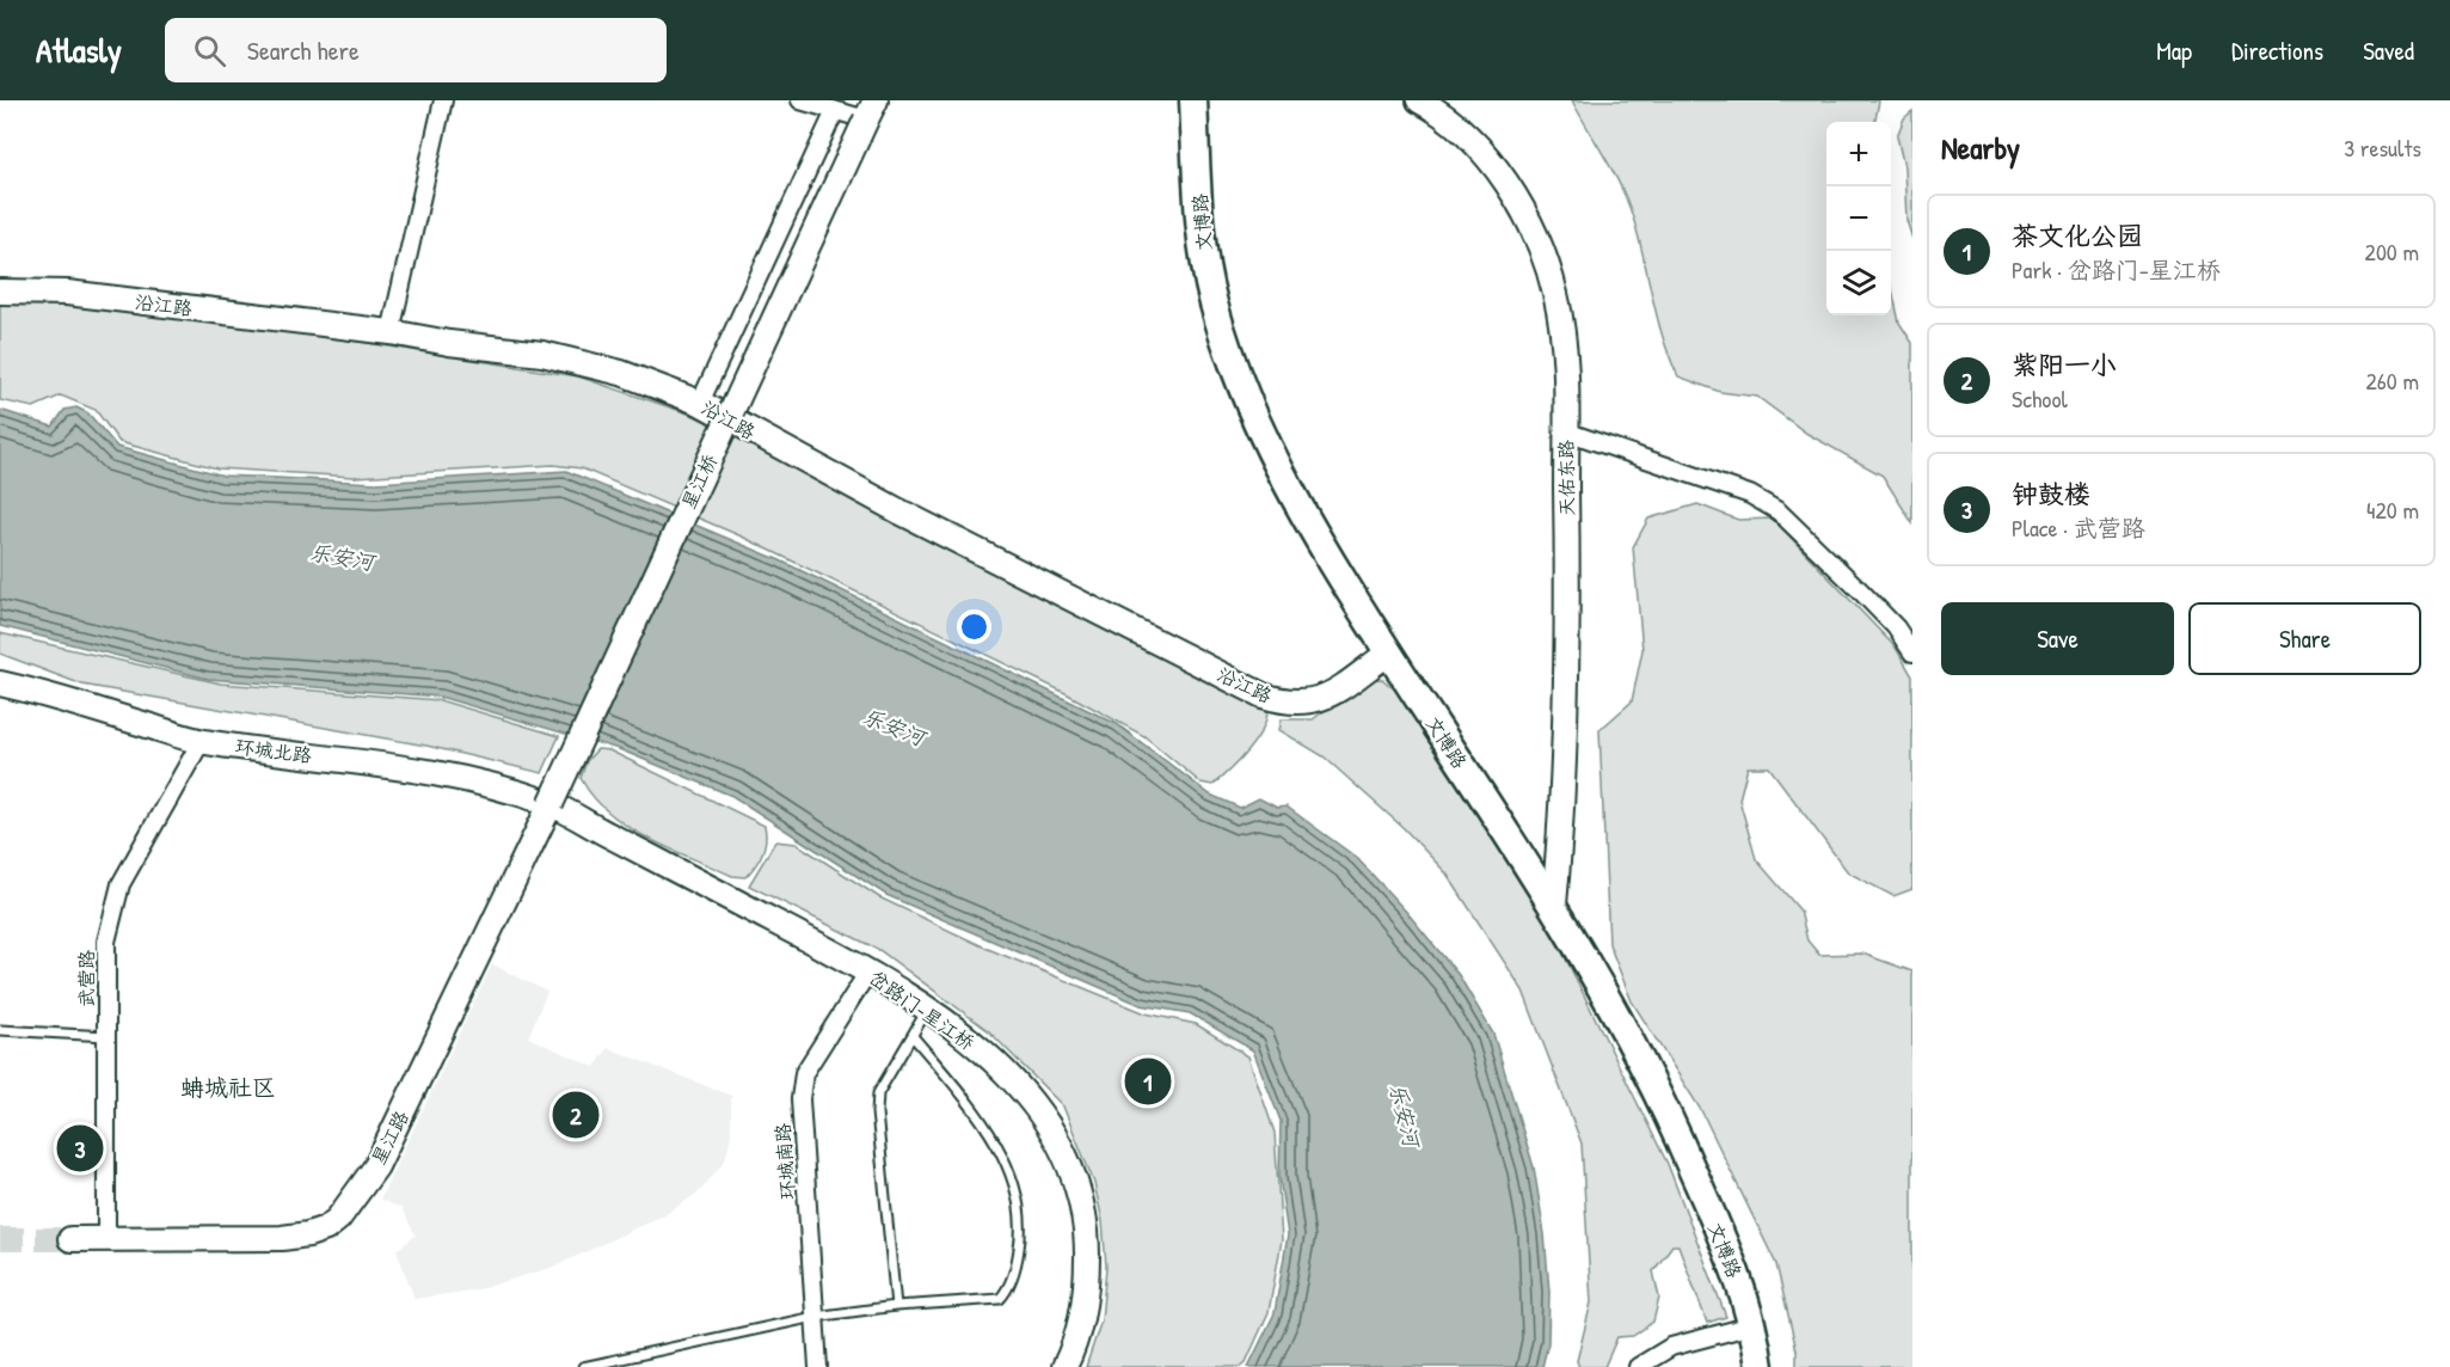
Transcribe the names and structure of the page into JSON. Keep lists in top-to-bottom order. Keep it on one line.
{"streets":{"main road":["文博路"],"street":["沿江路","天佑东路","星江桥","环城北路","武营路","岔路门-星江桥","星江路","环城南路"]},"crossings":[["文博路","沿江路"],["文博路","天佑东路"],["星江桥","环城北路"],["星江桥","岔路门-星江桥"],["星江桥","星江路"],["环城北路","武营路"],["环城北路","岔路门-星江桥"],["环城北路","星江路"],["武营路","星江路"],["岔路门-星江桥","星江路"],["岔路门-星江桥","环城南路"]],"districts":["蚺城社区"],"water":["乐安河"],"page":{"header":"Atlasly","search":"Search here","nav":["Map","Directions","Saved"],"heading":["Nearby","3 results"],"map_buttons":["+","−"],"list":[{"mark":"1","name":"茶文化公园","note":"Park · 岔路门-星江桥","value":"200 m"},{"mark":"2","name":"紫阳一小","note":"School","value":"260 m"},{"mark":"3","name":"钟鼓楼","note":"Place · 武营路","value":"420 m"}],"buttons":["Save","Share"],"pins":["1","2","3"]}}
